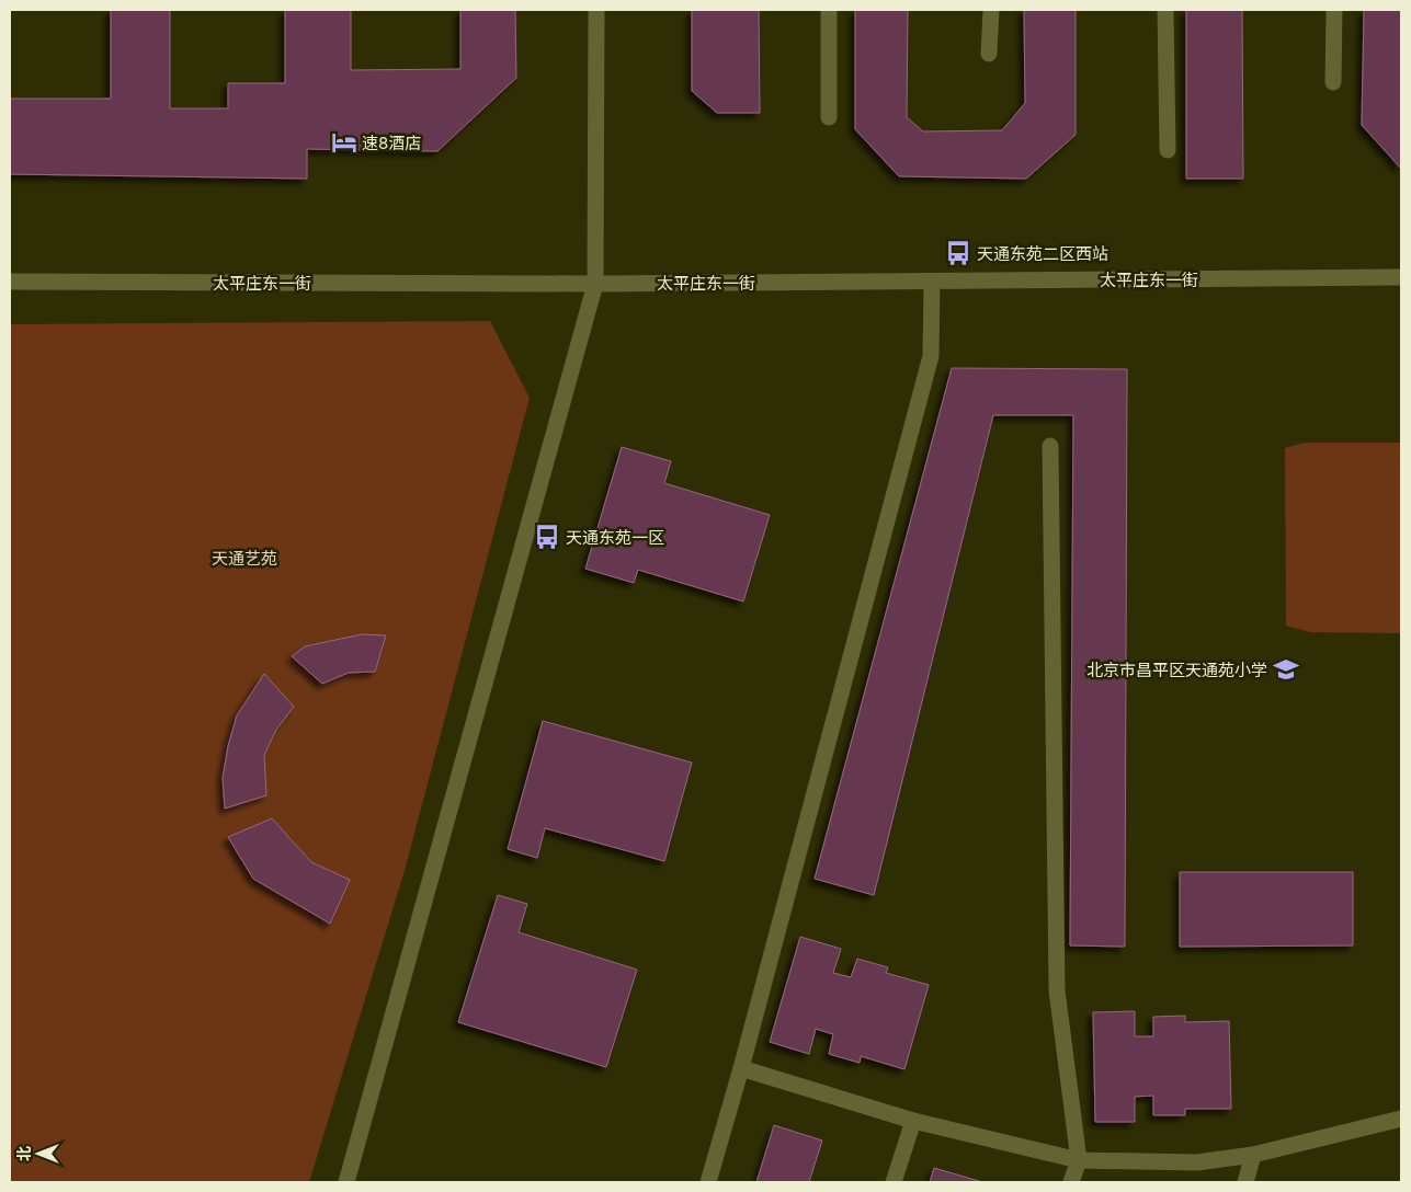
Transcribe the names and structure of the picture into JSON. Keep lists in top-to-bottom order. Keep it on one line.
{"streets":{"street":["太平庄东一街"]},"parks":["天通艺苑"],"places":{"hotel":["速8酒店"],"bus stop":["天通东苑二区西站","天通东苑一区"],"school or university":["北京市昌平区天通苑小学"]},"north":"left"}
